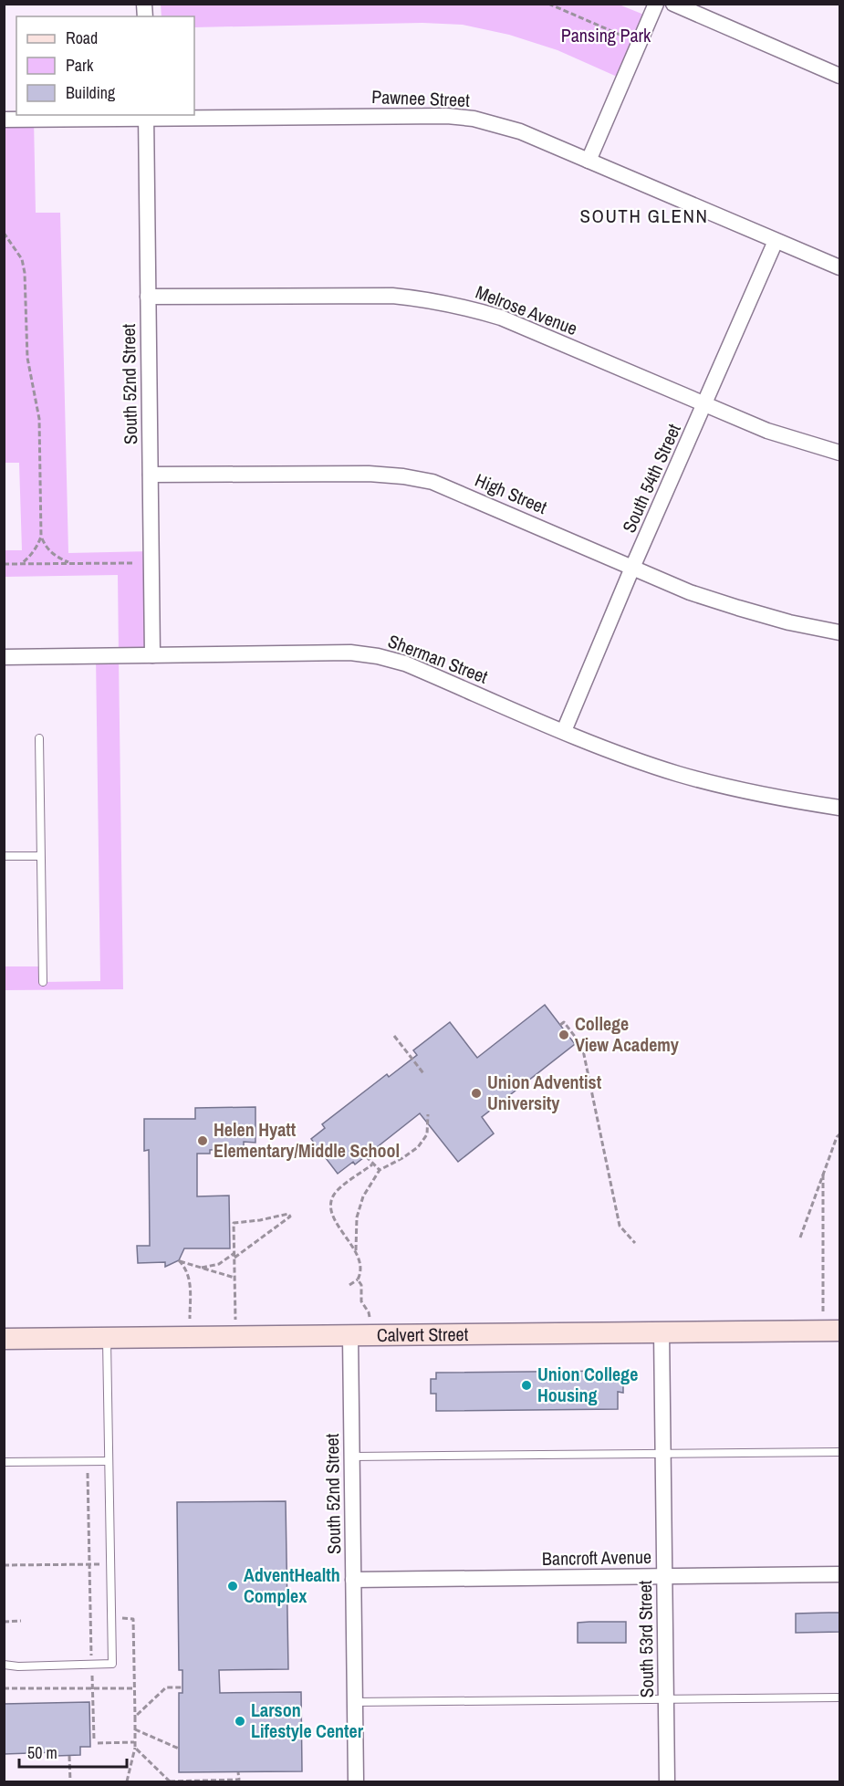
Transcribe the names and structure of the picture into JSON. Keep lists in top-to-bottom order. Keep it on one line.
{"streets":{"street":["Pawnee Street","Melrose Avenue","South 52nd Street","South 54th Street","High Street","Sherman Street","Calvert Street","Bancroft Avenue","South 53rd Street"]},"crossings":[["Pawnee Street","South 52nd Street"],["Pawnee Street","South 54th Street"],["Melrose Avenue","South 52nd Street"],["Melrose Avenue","South 54th Street"],["South 52nd Street","High Street"],["South 52nd Street","Sherman Street"],["South 52nd Street","Calvert Street"],["South 52nd Street","Bancroft Avenue"],["South 54th Street","High Street"],["South 54th Street","Sherman Street"],["Calvert Street","South 53rd Street"],["Bancroft Avenue","South 53rd Street"]],"districts":["SOUTH GLENN"],"parks":["Pansing Park"],"places":["College View Academy","Union Adventist University","Helen Hyatt Elementary/Middle School","Union College Housing","AdventHealth Complex","Larson Lifestyle Center"],"legend":["Road","Park","Building"],"scale_bar":"50 m"}
